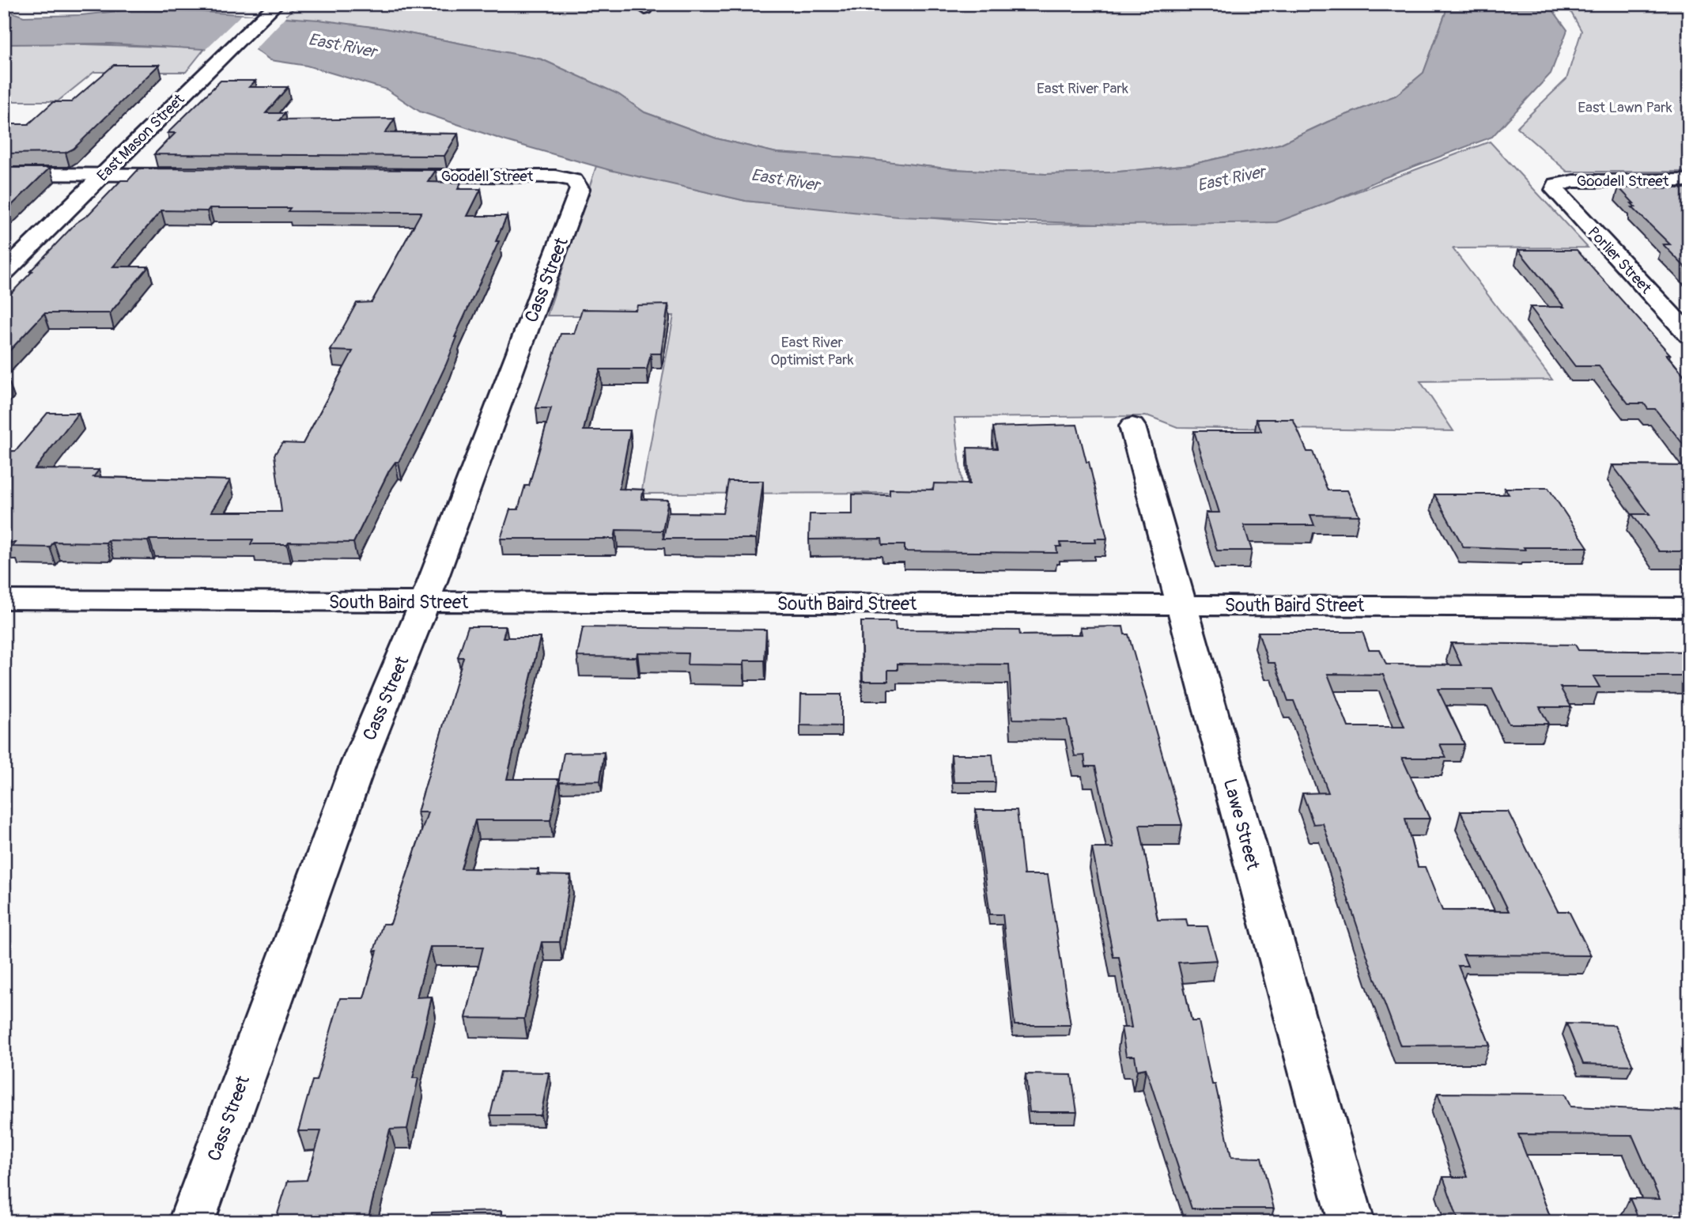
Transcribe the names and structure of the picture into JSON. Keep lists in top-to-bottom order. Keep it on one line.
{"streets":{"street":["East Mason Street","Goodell Street","Porlier Street","Cass Street","South Baird Street","Lawe Street"]},"crossings":[["Goodell Street","Porlier Street"],["Goodell Street","Cass Street"],["Cass Street","South Baird Street"],["South Baird Street","Lawe Street"]],"water":["East River"],"parks":["East River Park","East Lawn Park","East River Optimist Park"]}
